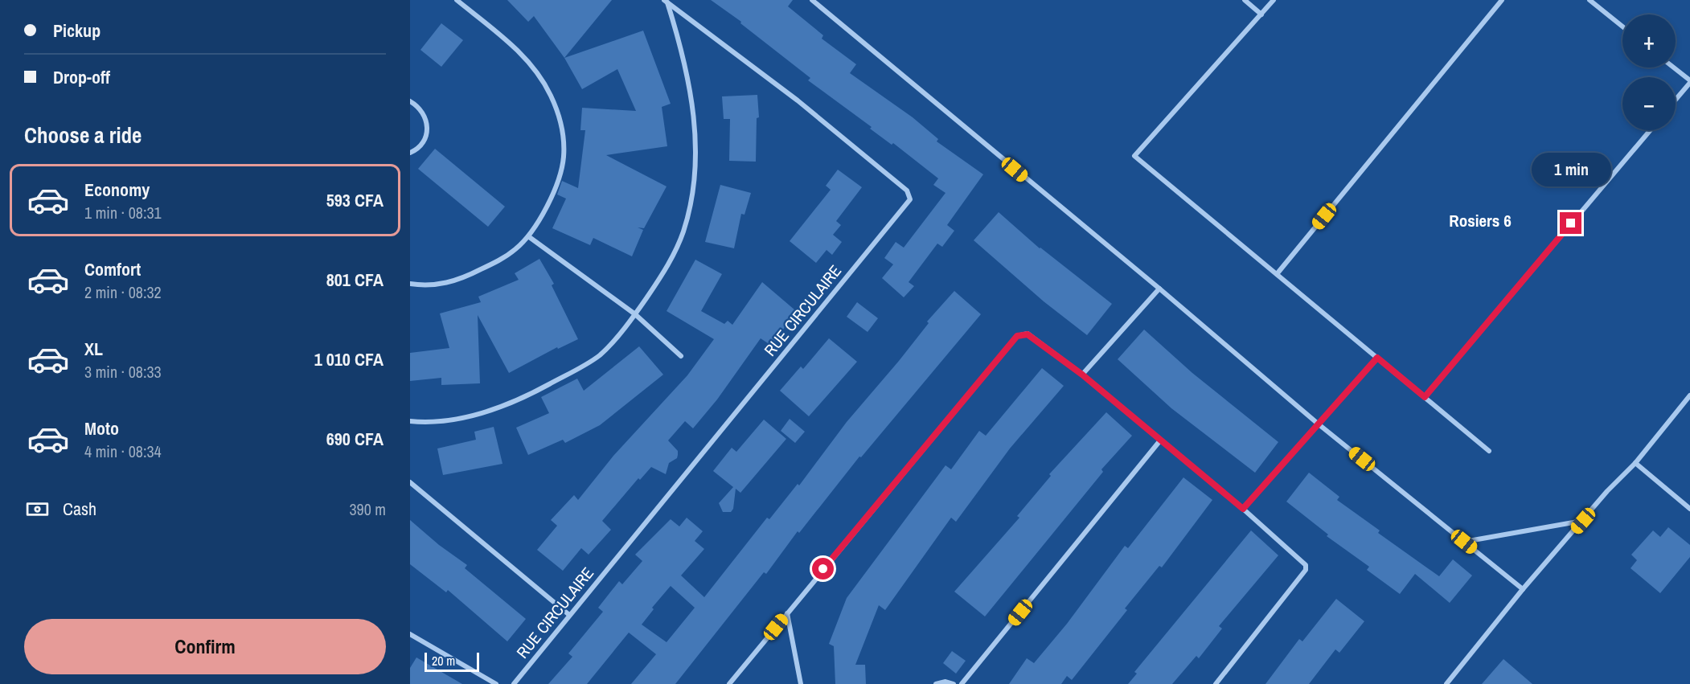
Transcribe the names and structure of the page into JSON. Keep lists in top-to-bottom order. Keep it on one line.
{"streets":{"street":["RUE CIRCULAIRE"]},"districts":["Rosiers 6"],"scale_bar":"20 m","page":{"banner":["Pickup","Drop-off"],"map_buttons":["+","−"],"heading":"Choose a ride","bubble":"1 min","list":[{"name":"Economy","note":"1 min · 08:31","value":"593 CFA"},{"name":"Comfort","note":"2 min · 08:32","value":"801 CFA"},{"name":"XL","note":"3 min · 08:33","value":"1 010 CFA"},{"name":"Moto","note":"4 min · 08:34","value":"690 CFA"}],"pay":["Cash","390 m"],"buttons":"Confirm","scale":"20 m"}}
